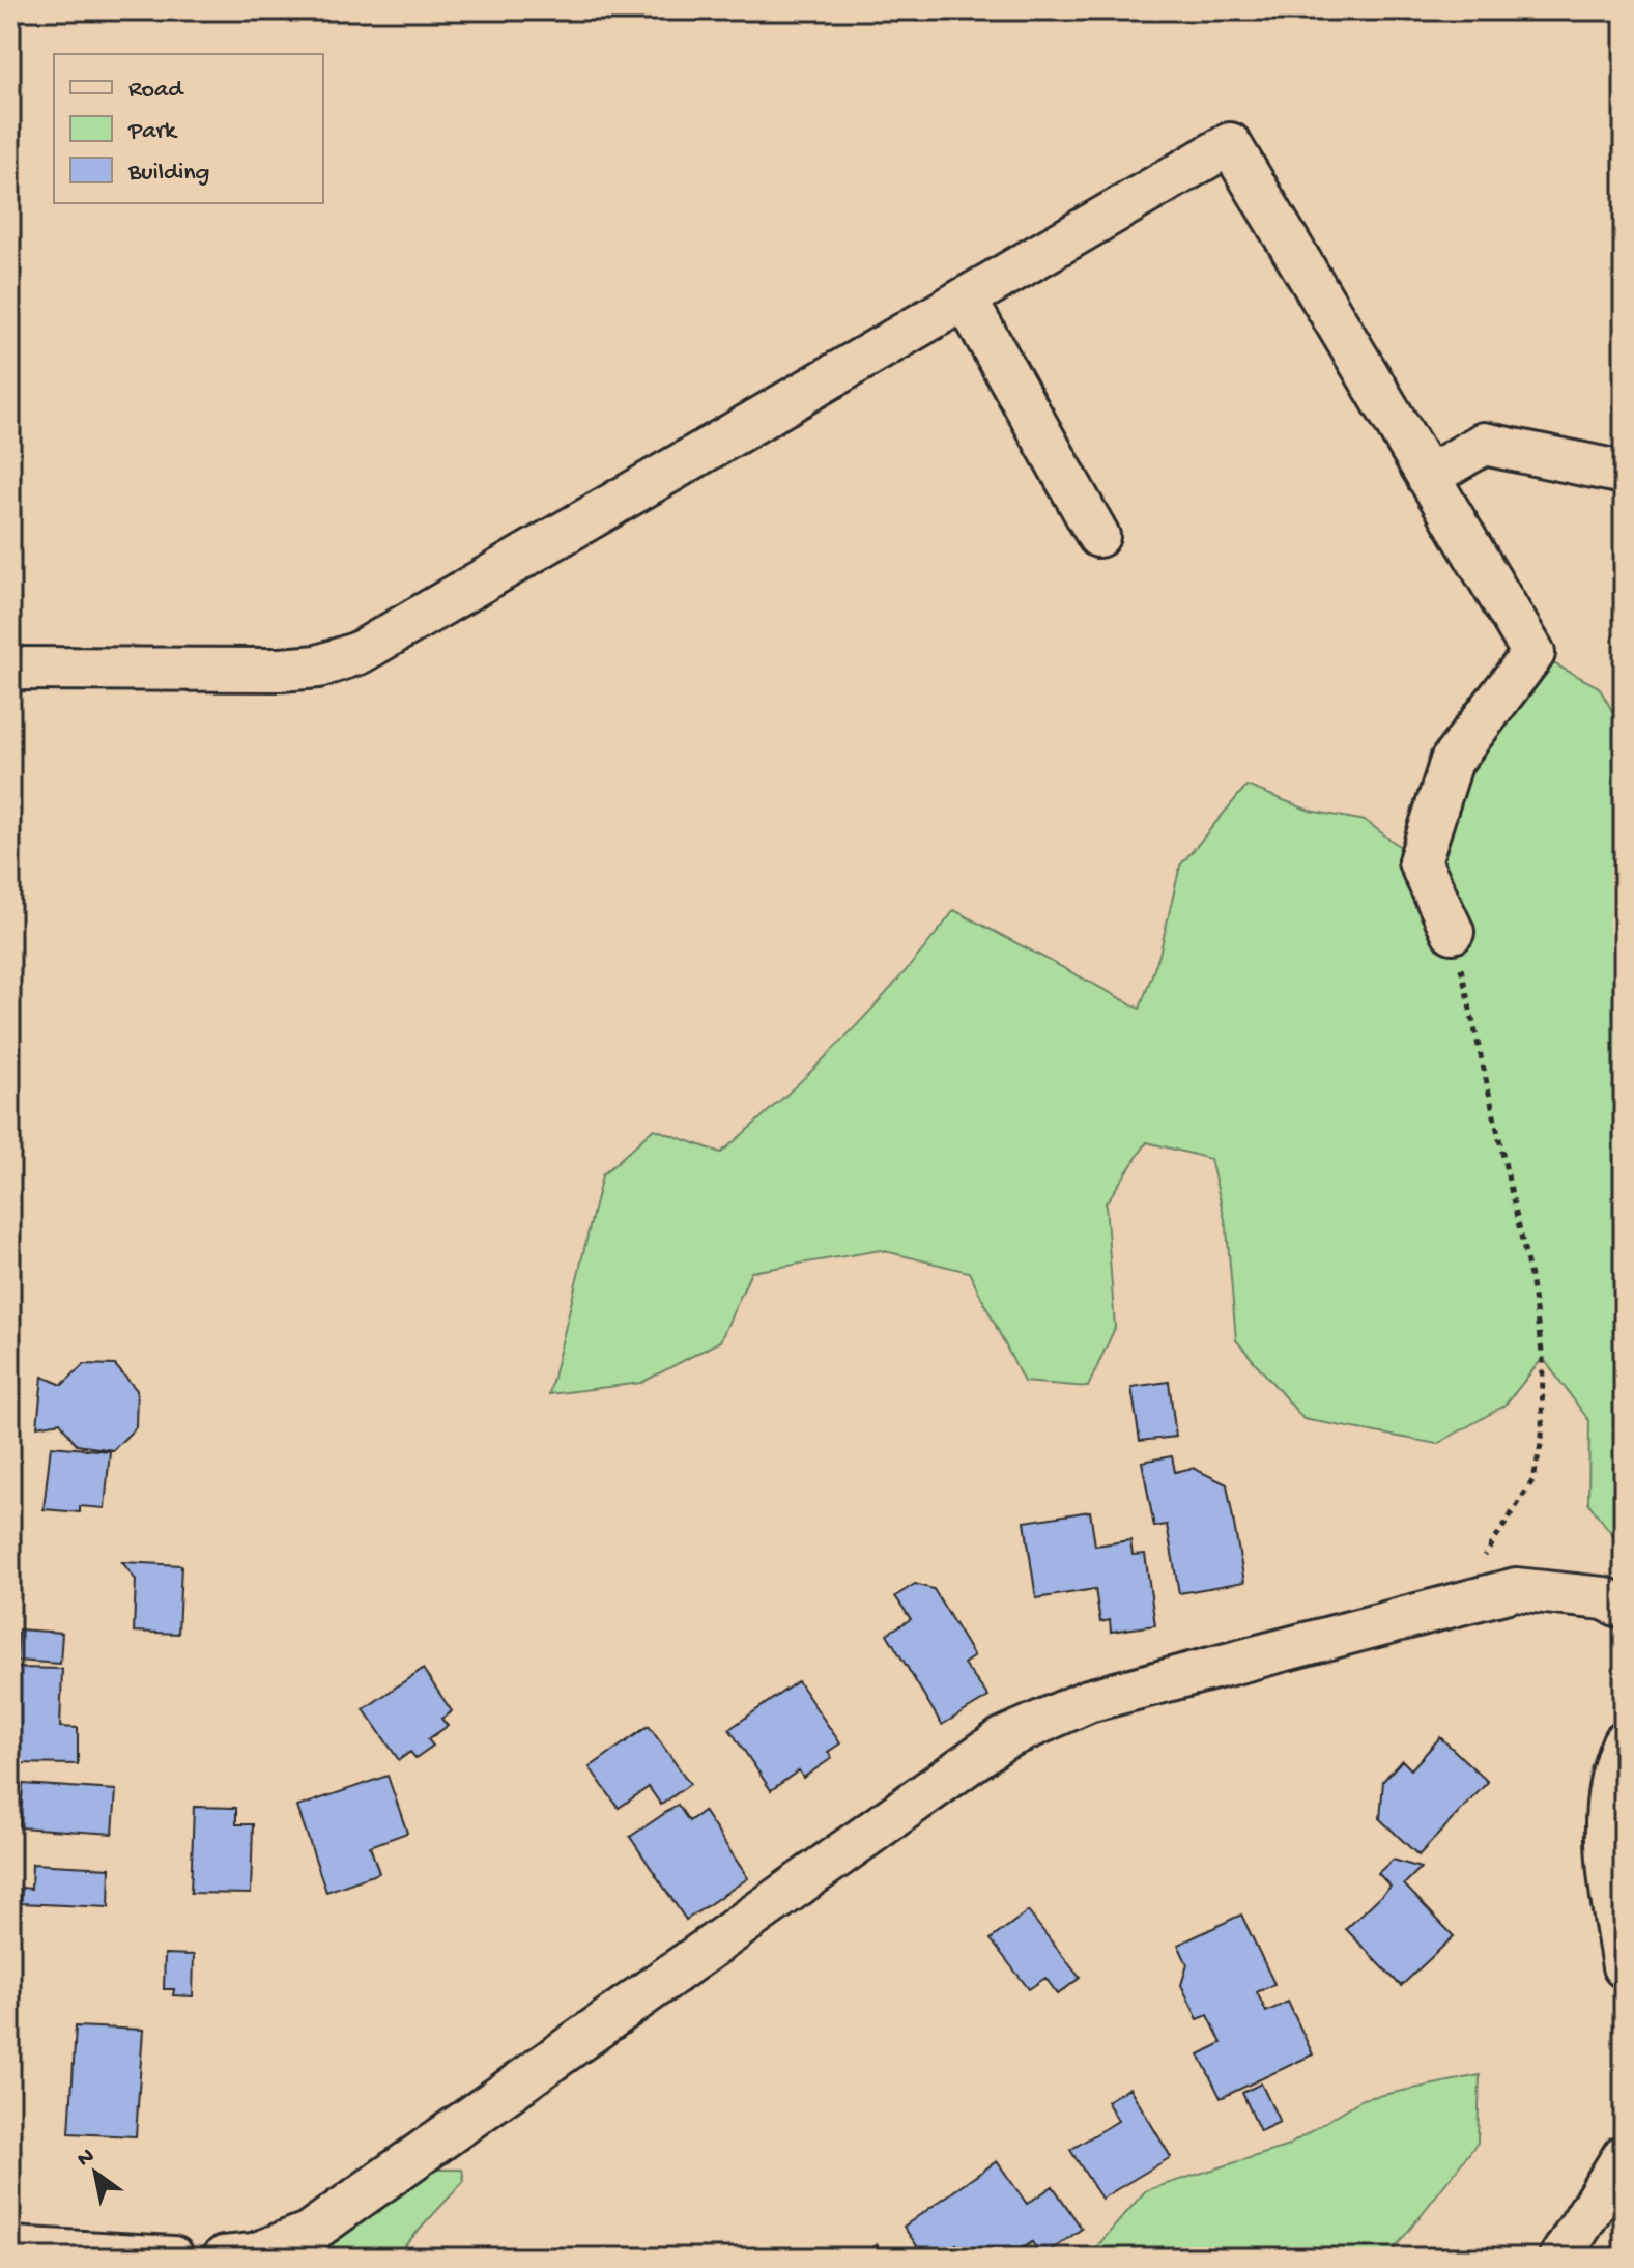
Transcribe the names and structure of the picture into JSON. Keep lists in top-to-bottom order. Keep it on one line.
{"legend":["Road","Park","Building"],"north":"top left"}
